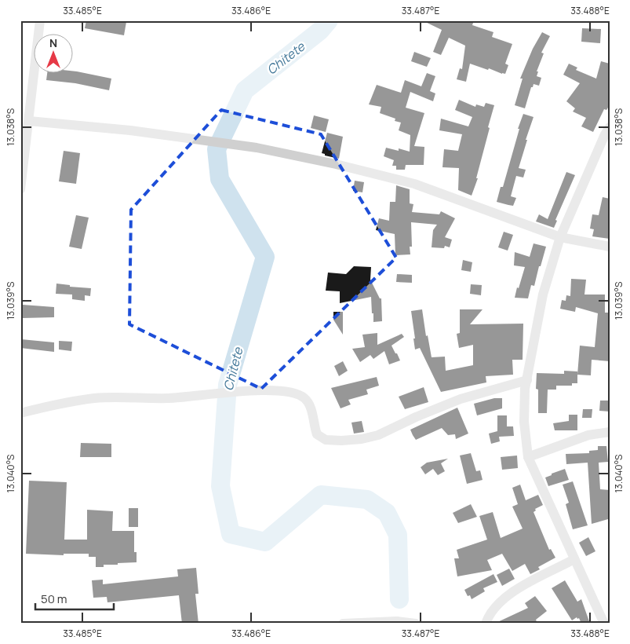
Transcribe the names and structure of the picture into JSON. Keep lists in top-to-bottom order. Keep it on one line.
{"water":["Chitete"],"scale_bar":"50 m","north":"top","coordinates":["33.485°E","33.486°E","33.487°E","33.488°E","13.038°S","13.039°S","13.040°S"]}
